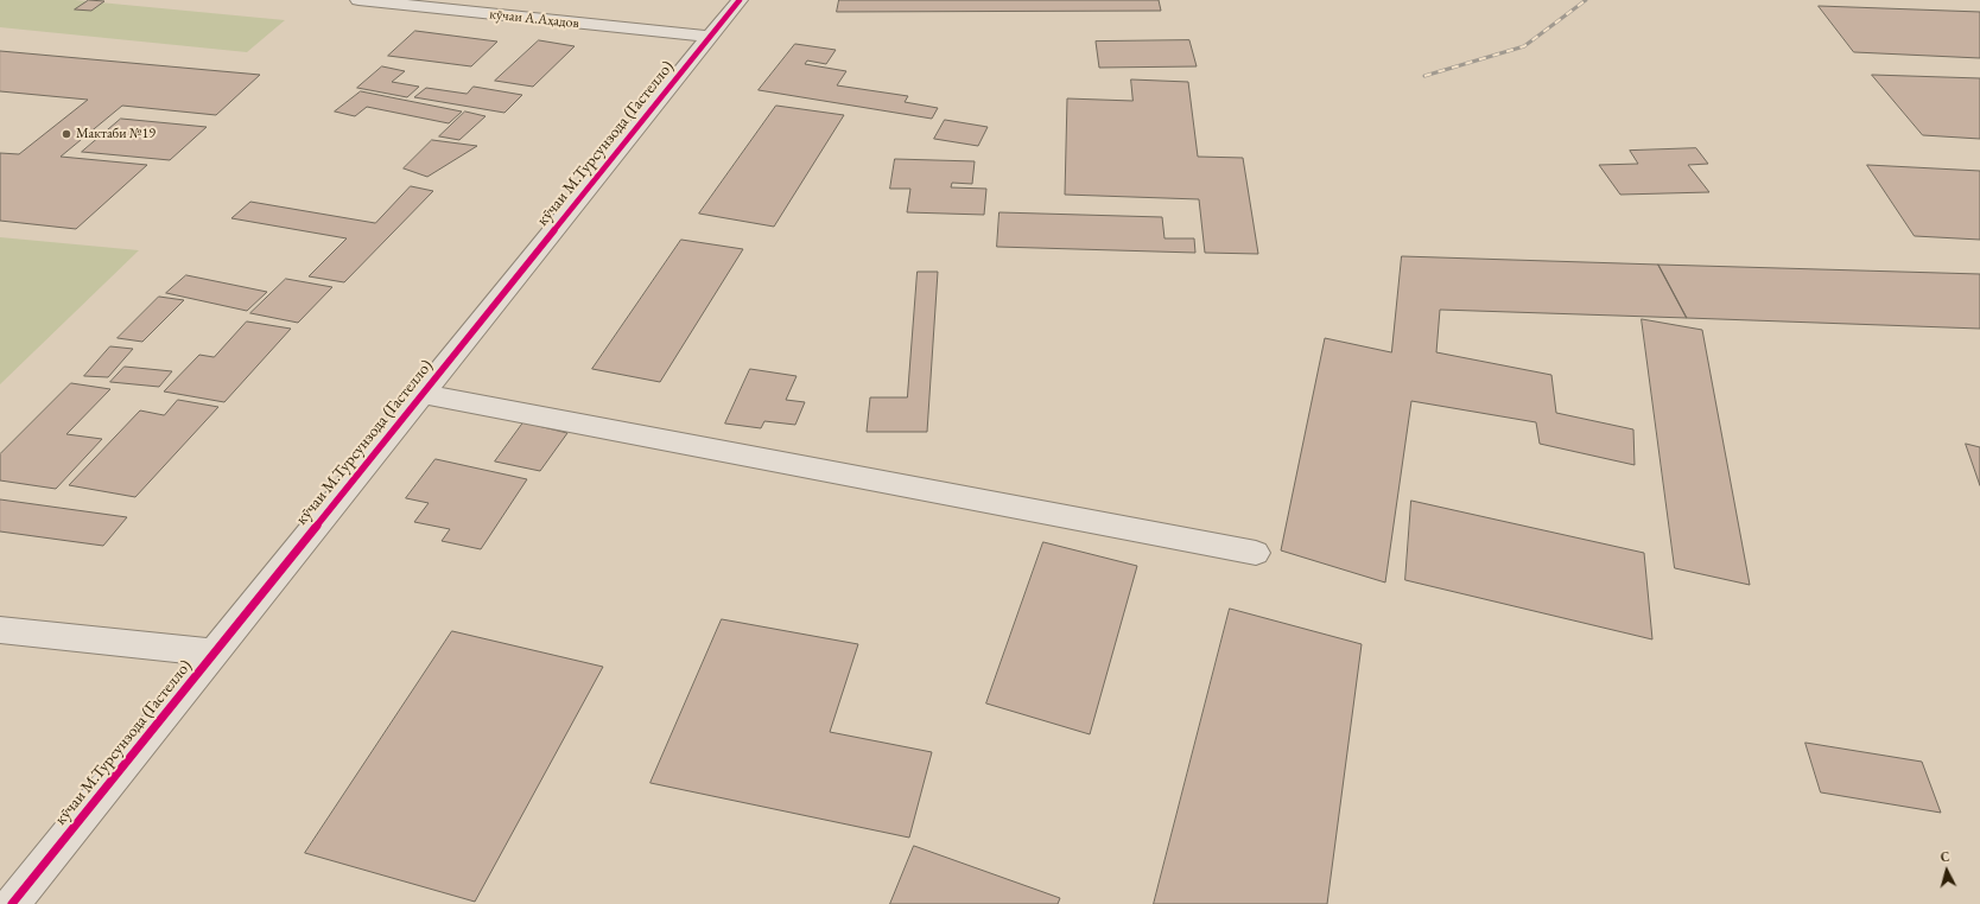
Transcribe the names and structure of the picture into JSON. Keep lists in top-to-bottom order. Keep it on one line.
{"streets":{"street":["кӯчаи А.Аҳадов","кӯчаи М.Турсунзода (Гастелло)"]},"crossings":[["кӯчаи А.Аҳадов","кӯчаи М.Турсунзода (Гастелло)"]],"places":["Мактаби №19"],"north":"top"}
